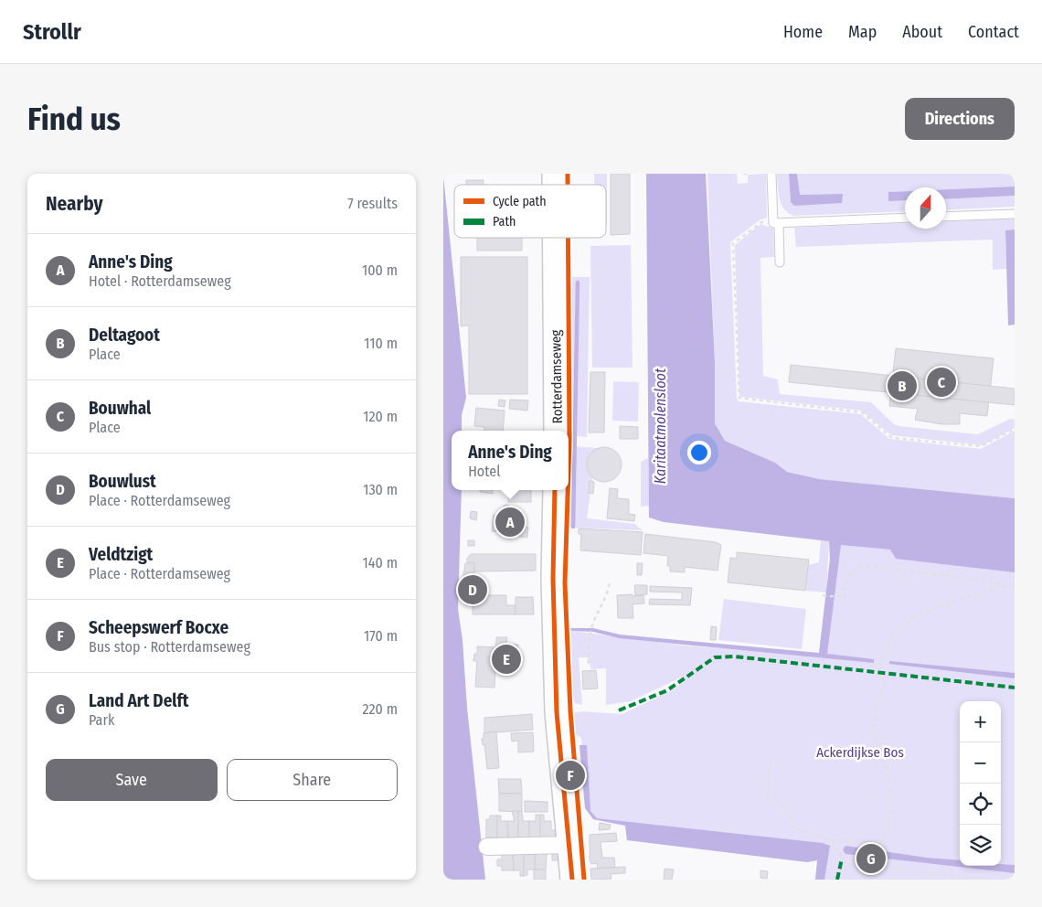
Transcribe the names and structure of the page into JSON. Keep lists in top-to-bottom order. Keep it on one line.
{"streets":{"street":["Rotterdamseweg"]},"water":["Karitaatmolensloot"],"parks":["Ackerdijkse Bos"],"legend":["Cycle path","Path"],"north":"top","page":{"header":"Strollr","nav":["Home","Map","About","Contact"],"buttons":["Directions",["Save","Share"]],"title":"Find us","heading":["Nearby","7 results"],"list":[{"mark":"A","name":"Anne's Ding","note":"Hotel · Rotterdamseweg","value":"100 m"},{"mark":"B","name":"Deltagoot","note":"Place","value":"110 m"},{"mark":"C","name":"Bouwhal","note":"Place","value":"120 m"},{"mark":"D","name":"Bouwlust","note":"Place · Rotterdamseweg","value":"130 m"},{"mark":"E","name":"Veldtzigt","note":"Place · Rotterdamseweg","value":"140 m"},{"mark":"F","name":"Scheepswerf Bocxe","note":"Bus stop · Rotterdamseweg","value":"170 m"},{"mark":"G","name":"Land Art Delft","note":"Park","value":"220 m"}],"pins":["C","B","A","D","E","F","G"],"popup":["Anne's Ding","Hotel"],"map_buttons":["+","−"]}}
